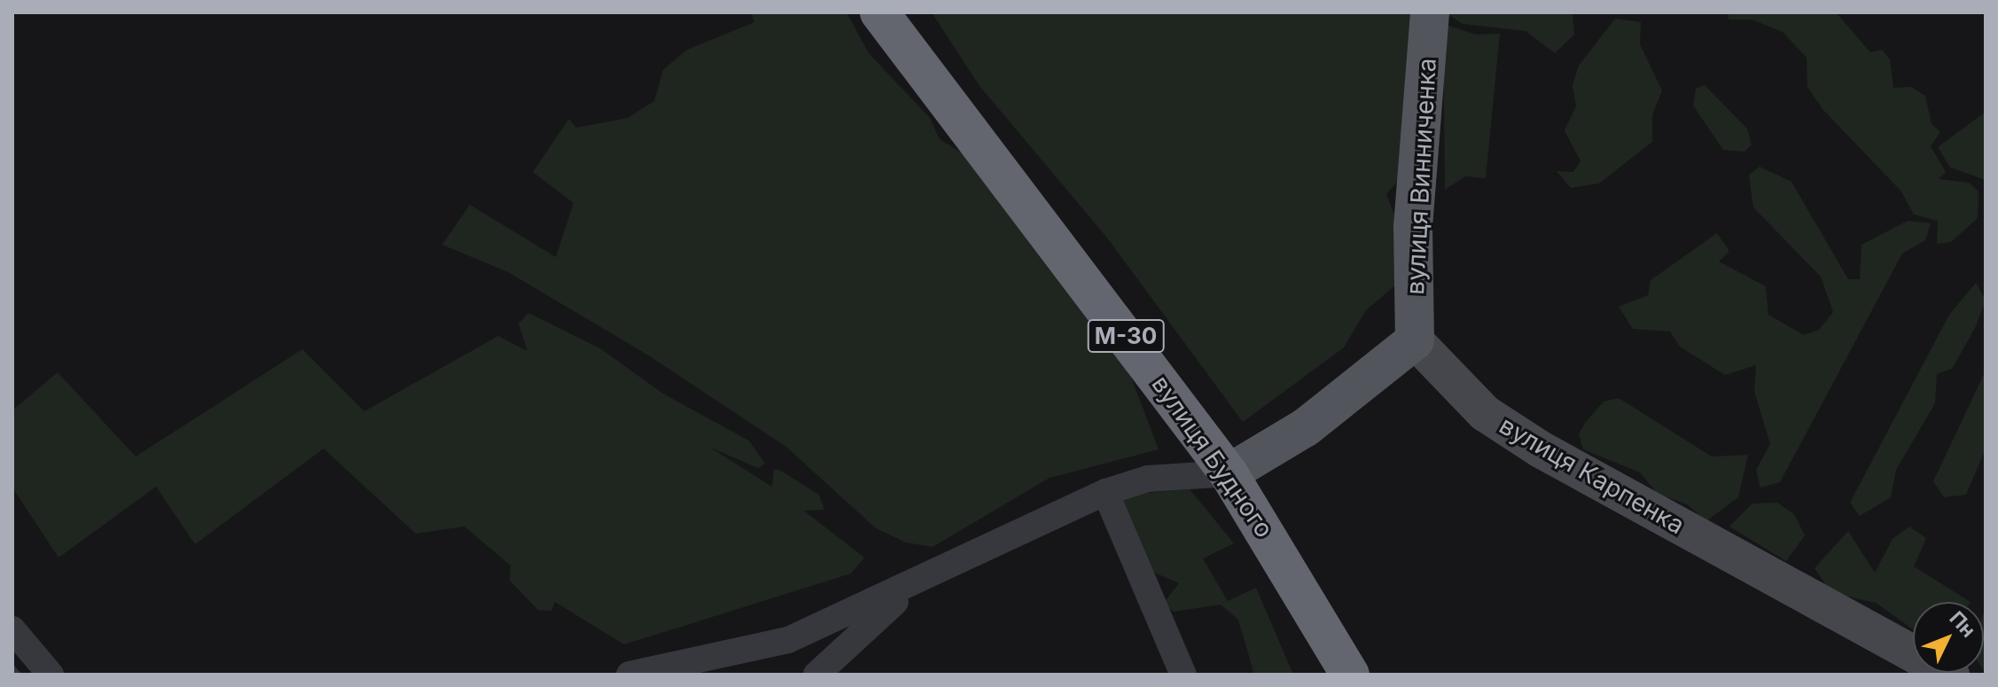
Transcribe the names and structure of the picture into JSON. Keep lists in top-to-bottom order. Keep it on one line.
{"streets":{"highway":["М-30","вулиця Будного"],"main road":["вулиця Винниченка","вулиця Карпенка"]},"crossings":[["вулиця Винниченка","вулиця Карпенка"]],"north":"top right"}
